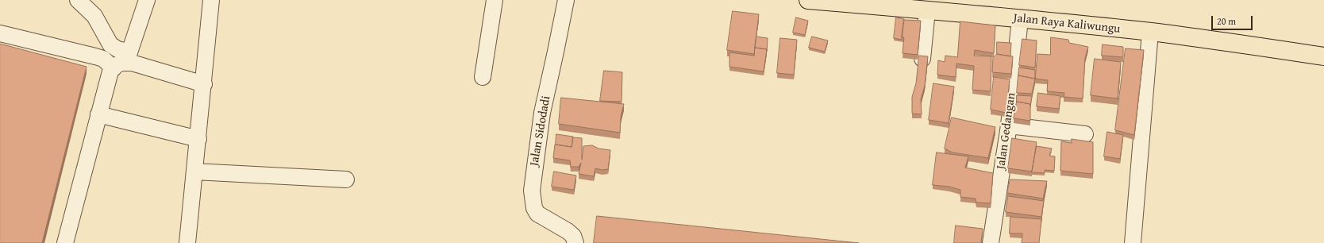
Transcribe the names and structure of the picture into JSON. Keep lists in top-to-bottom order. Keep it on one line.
{"streets":{"main road":["Jalan Raya Kaliwungu"],"street":["Jalan Sidodadi","Jalan Gedangan"]},"crossings":[["Jalan Raya Kaliwungu","Jalan Gedangan"]],"scale_bar":"20 m"}
